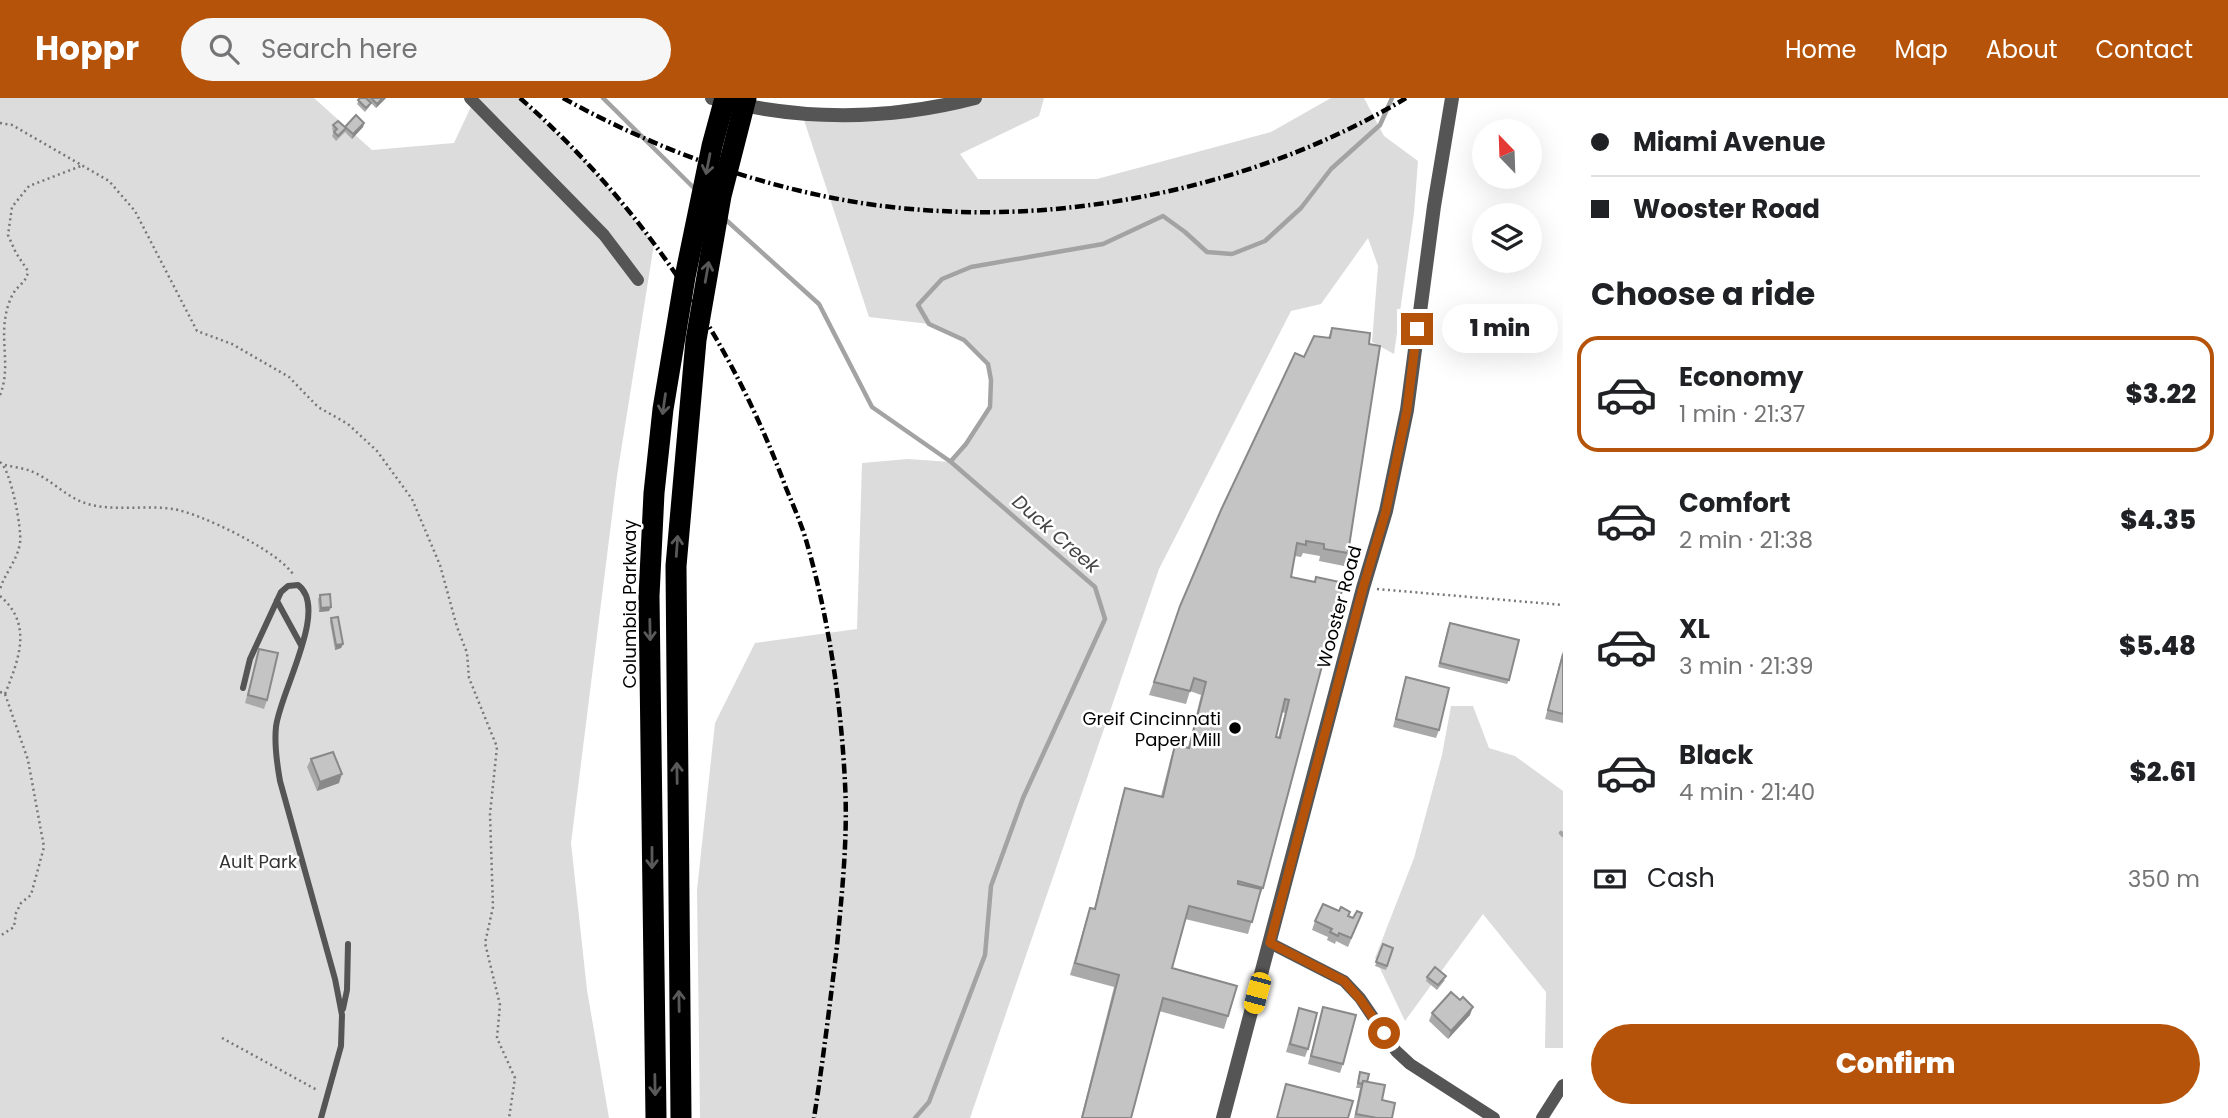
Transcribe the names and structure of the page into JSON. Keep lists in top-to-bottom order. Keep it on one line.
{"streets":{"highway":["Columbia Parkway"],"street":["Wooster Road"]},"water":["Duck Creek"],"parks":["Ault Park"],"places":["Greif Cincinnati Paper Mill"],"north":"top left","page":{"header":"Hoppr","search":"Search here","nav":["Home","Map","About","Contact"],"banner":["Miami Avenue","Wooster Road"],"heading":"Choose a ride","bubble":"1 min","list":[{"name":"Economy","note":"1 min · 21:37","value":"$3.22"},{"name":"Comfort","note":"2 min · 21:38","value":"$4.35"},{"name":"XL","note":"3 min · 21:39","value":"$5.48"},{"name":"Black","note":"4 min · 21:40","value":"$2.61"}],"pay":["Cash","350 m"],"buttons":"Confirm"}}
